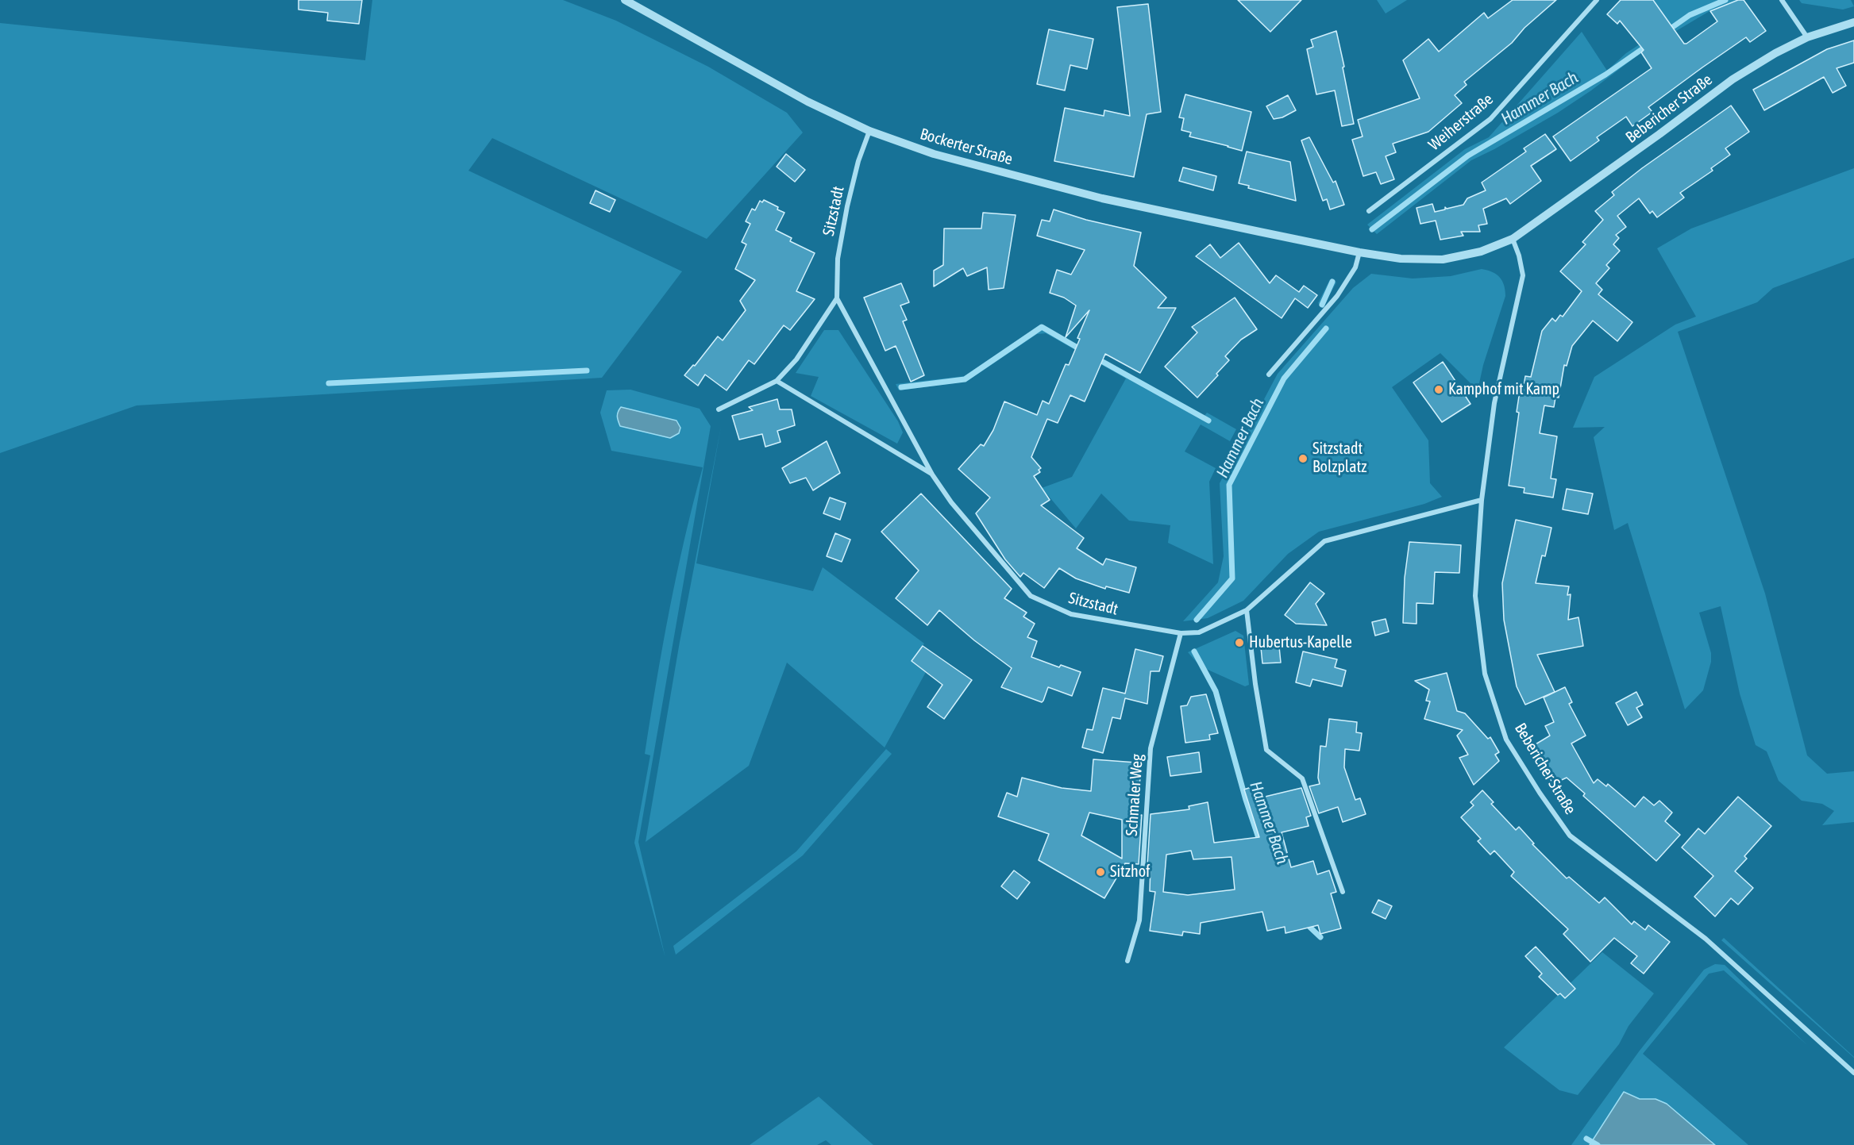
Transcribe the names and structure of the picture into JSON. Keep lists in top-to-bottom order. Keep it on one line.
{"streets":{"street":["Bebericher Straße","Weiherstraße","Bockerter Straße","Sitzstadt","Schmaler Weg"]},"crossings":[["Bebericher Straße","Bockerter Straße"],["Bebericher Straße","Sitzstadt"],["Bockerter Straße","Sitzstadt"],["Sitzstadt","Schmaler Weg"]],"water":["Hammer Bach"],"places":["Kamphof mit Kamp","Sitzstadt Bolzplatz","Hubertus-Kapelle","Sitzhof"]}
